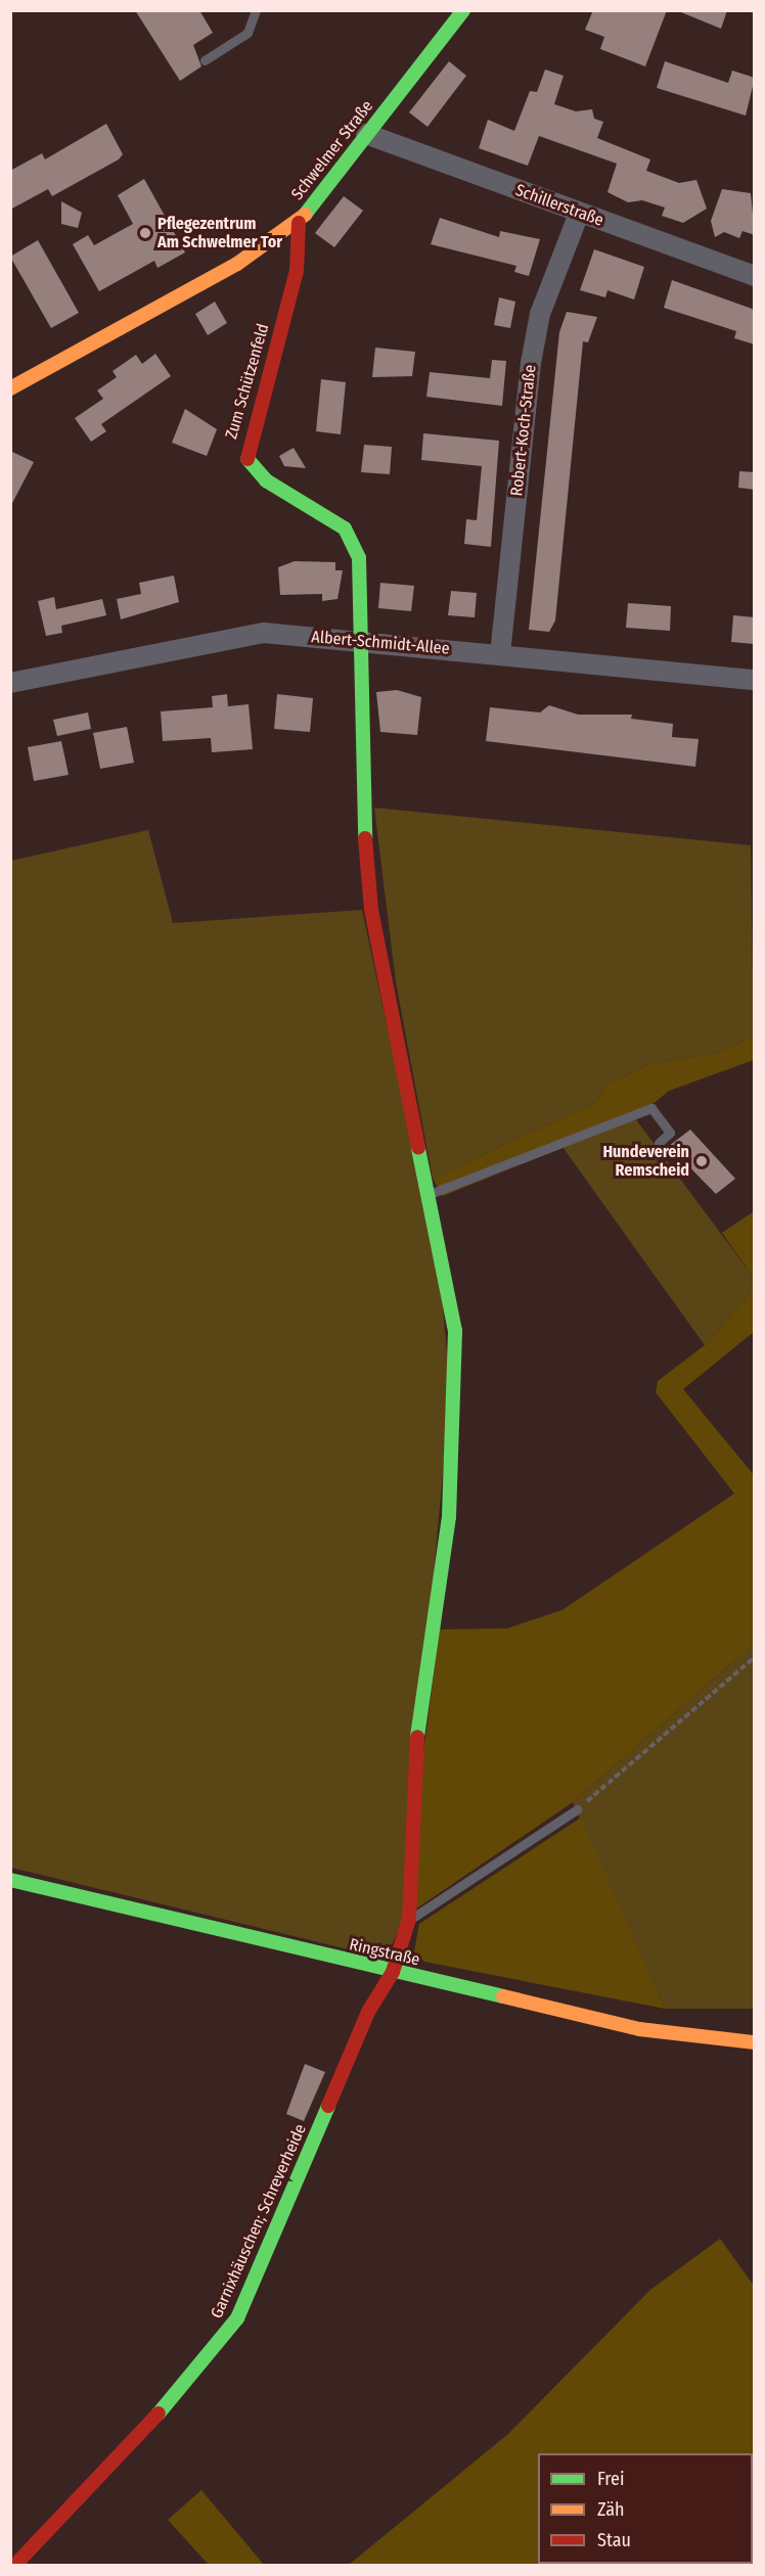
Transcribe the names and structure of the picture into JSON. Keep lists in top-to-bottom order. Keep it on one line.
{"streets":{"street":["Schwelmer Straße","Schillerstraße","Zum Schützenfeld","Robert-Koch-Straße","Albert-Schmidt-Allee","Ringstraße","Garnixhäuschen; Schreverheide"]},"crossings":[["Schwelmer Straße","Schillerstraße"],["Schwelmer Straße","Zum Schützenfeld"],["Schillerstraße","Robert-Koch-Straße"],["Zum Schützenfeld","Albert-Schmidt-Allee"],["Zum Schützenfeld","Garnixhäuschen; Schreverheide"],["Robert-Koch-Straße","Albert-Schmidt-Allee"],["Albert-Schmidt-Allee","Garnixhäuschen; Schreverheide"],["Ringstraße","Garnixhäuschen; Schreverheide"]],"places":["Pflegezentrum Am Schwelmer Tor","Hundeverein Remscheid"],"legend":["Frei","Zäh","Stau"]}
